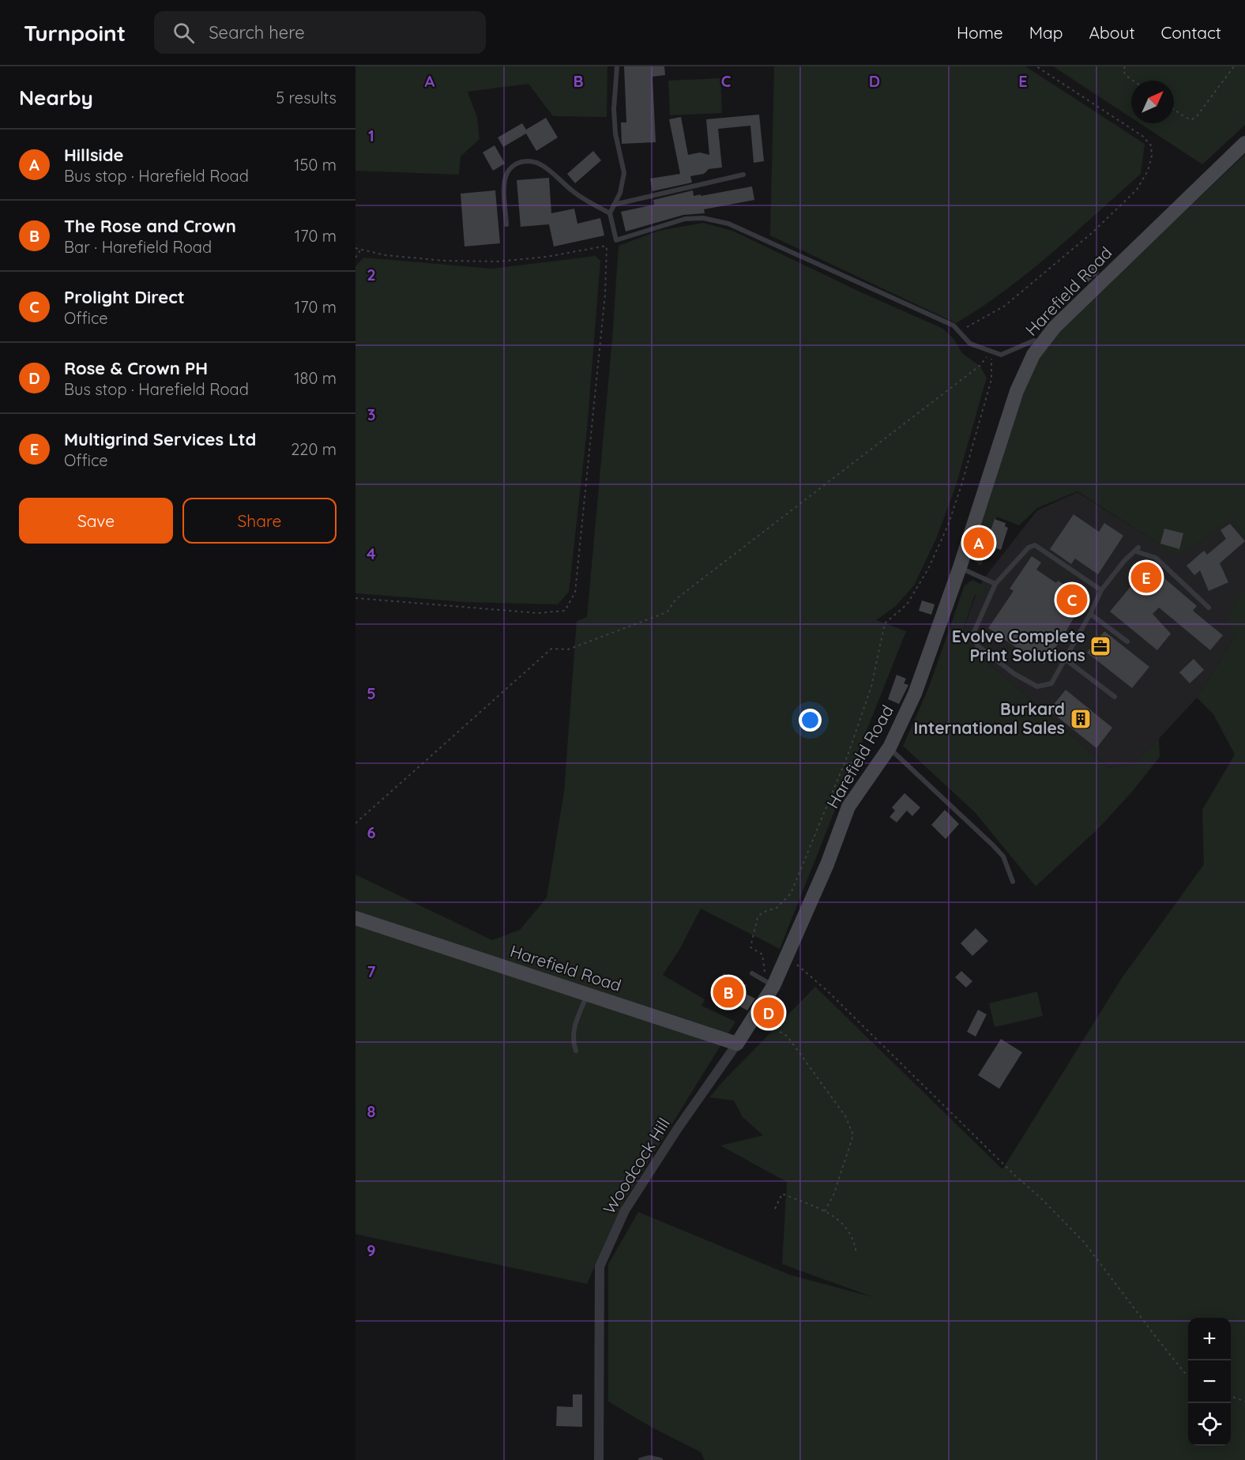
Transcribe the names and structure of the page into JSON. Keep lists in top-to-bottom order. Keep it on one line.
{"streets":{"street":["Harefield Road","Woodcock Hill"]},"crossings":[["Harefield Road","Woodcock Hill"]],"places":{"office":["Evolve Complete Print Solutions"],"building":["Burkard International Sales"]},"north":"top right","page":{"header":"Turnpoint","search":"Search here","nav":["Home","Map","About","Contact"],"heading":["Nearby","5 results"],"list":[{"mark":"A","name":"Hillside","note":"Bus stop · Harefield Road","value":"150 m"},{"mark":"B","name":"The Rose and Crown","note":"Bar · Harefield Road","value":"170 m"},{"mark":"C","name":"Prolight Direct","note":"Office","value":"170 m"},{"mark":"D","name":"Rose & Crown PH","note":"Bus stop · Harefield Road","value":"180 m"},{"mark":"E","name":"Multigrind Services Ltd","note":"Office","value":"220 m"}],"buttons":["Save","Share"],"pins":["A","E","C","B","D"],"map_buttons":["+","−"]},"grid":{"columns":["A","B","C","D","E"],"rows":["1","2","3","4","5","6","7","8","9"]}}
